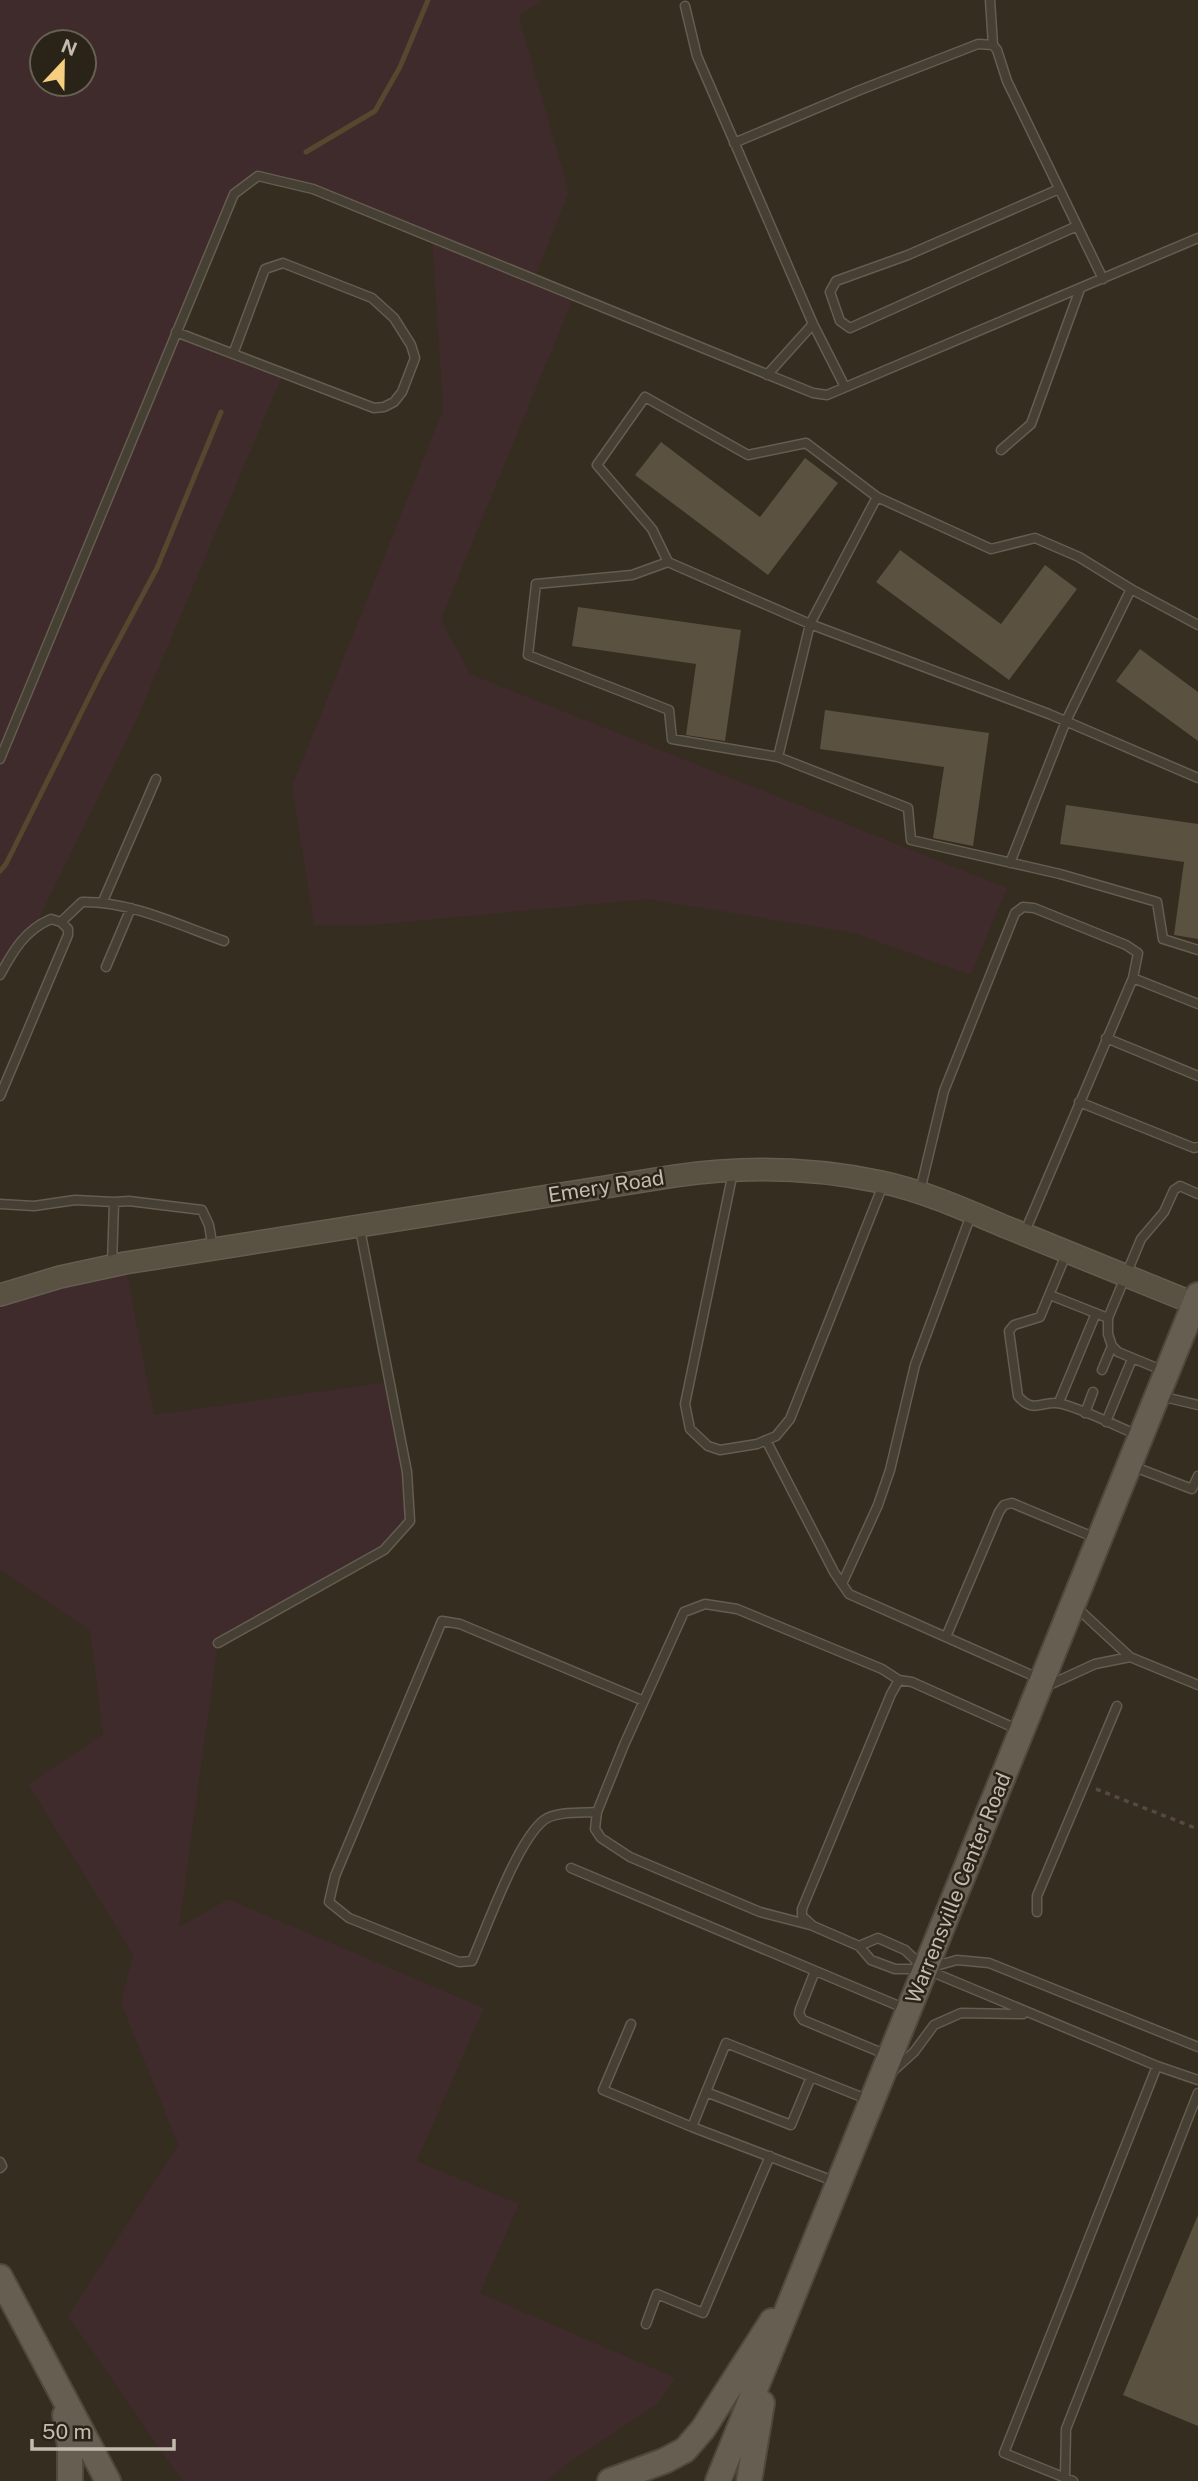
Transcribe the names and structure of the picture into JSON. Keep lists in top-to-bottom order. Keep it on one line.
{"streets":{"main road":["Warrensville Center Road"],"street":["Emery Road"]},"crossings":[["Emery Road","Warrensville Center Road"]],"scale_bar":"50 m","north":"top"}
